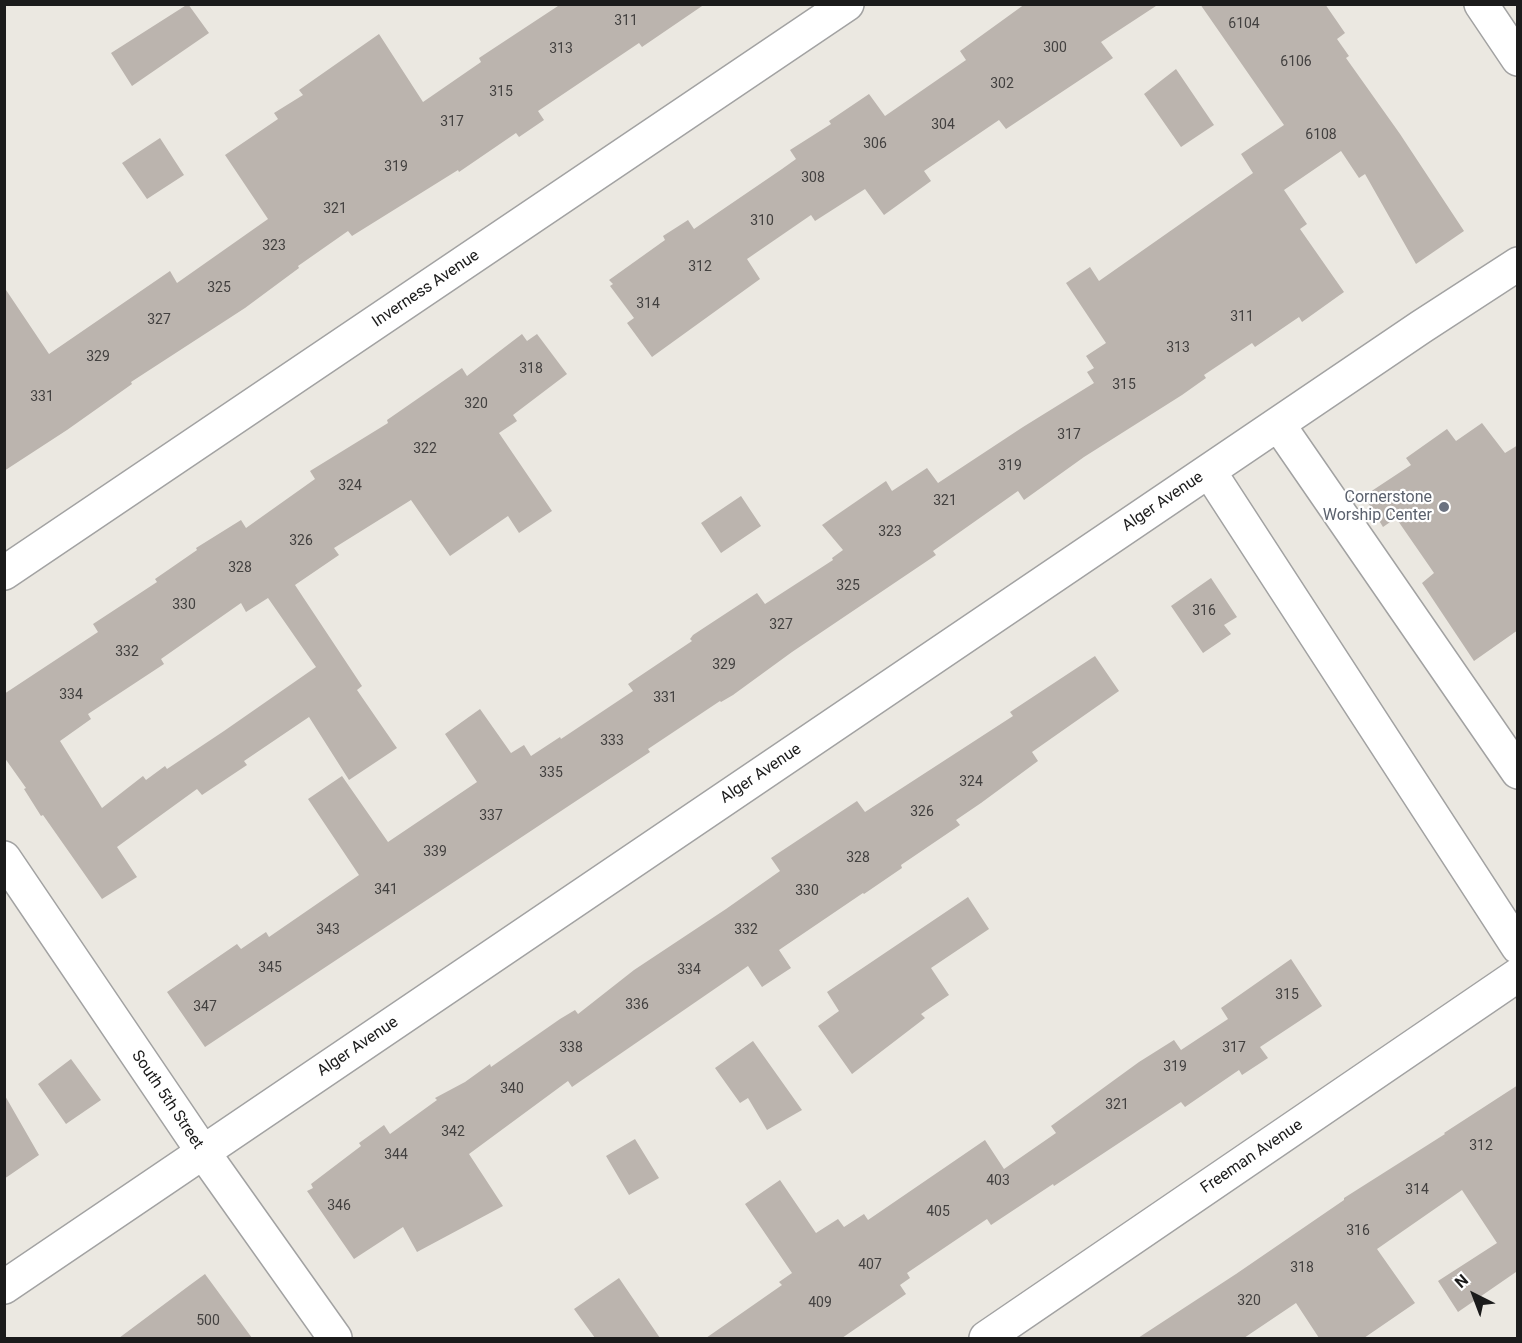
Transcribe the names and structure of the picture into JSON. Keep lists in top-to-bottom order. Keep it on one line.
{"streets":{"street":["Inverness Avenue","Alger Avenue","South 5th Street","Freeman Avenue"]},"crossings":[["Alger Avenue","South 5th Street"]],"places":["Cornerstone Worship Center"],"house_numbers":["311","6104","300","313","6106","302","315","317","304","6108","306","319","308","321","310","323","312","325","314","311","327","313","329","318","315","331","320","317","322","319","324","321","323","326","328","325","330","316","327","332","329","334","331","333","335","324","326","337","339","328","341","330","343","332","345","334","315","336","347","338","317","319","340","321","342","312","344","403","314","346","405","316","407","318","320","409","500"],"north":"top left"}
